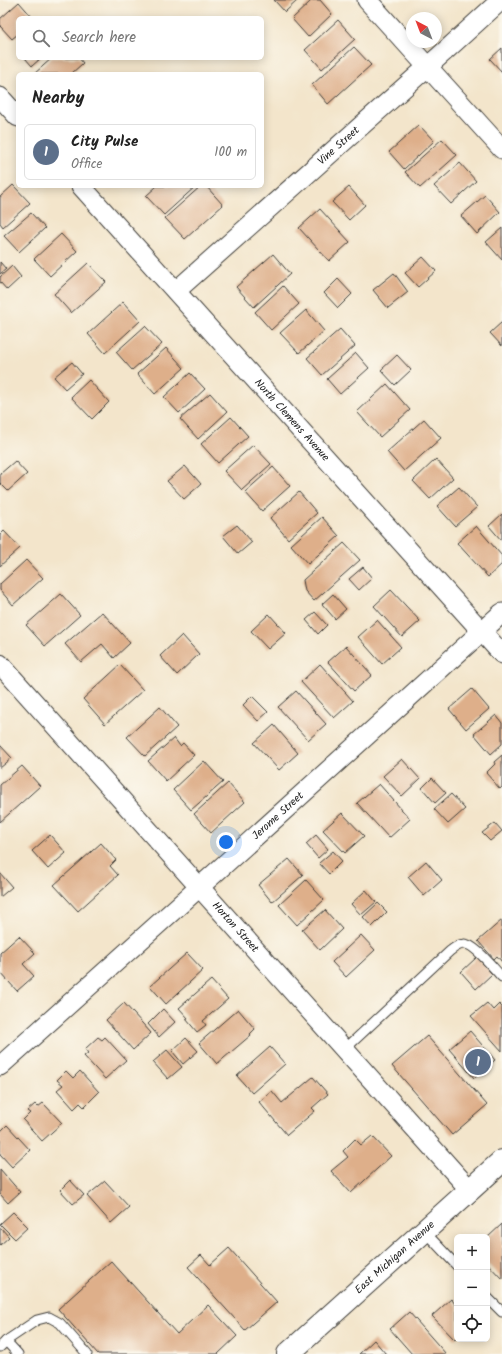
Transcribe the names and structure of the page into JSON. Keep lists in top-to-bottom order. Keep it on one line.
{"streets":{"main road":["East Michigan Avenue"],"street":["Vine Street","North Clemens Avenue","Jerome Street","Horton Street"]},"crossings":[["Vine Street","North Clemens Avenue"],["North Clemens Avenue","Jerome Street"],["Jerome Street","Horton Street"],["Horton Street","East Michigan Avenue"]],"north":"top left","page":{"search":"Search here","heading":"Nearby","list":[{"mark":"1","name":"City Pulse","note":"Office","value":"100 m"}],"pins":"1","map_buttons":["+","−"]}}
